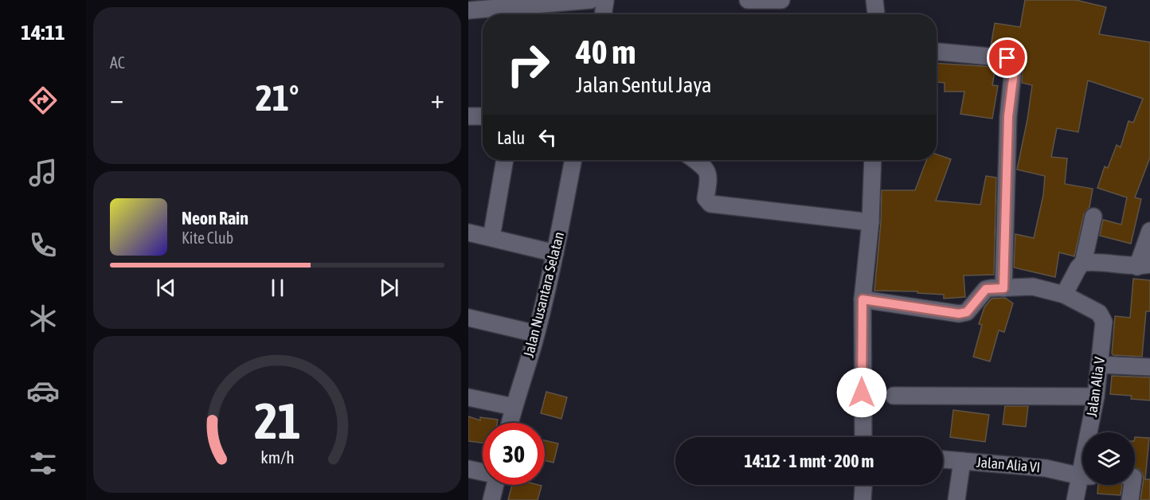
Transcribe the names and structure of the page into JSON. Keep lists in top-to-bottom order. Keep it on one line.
{"streets":{"street":["Jalan Nusantara Selatan","Jalan Alia V","Jalan Alia VI"]},"page":{"tabs":"14:11","tile":"AC","turn":["40 m","Jalan Sentul Jaya"],"heat":["−","21°","+"],"then":"Lalu","song":["Neon Rain","Kite Club"],"limit":"30","trip":"14:12 · 1 mnt · 200 m","gauge":["21","km/h"]}}
